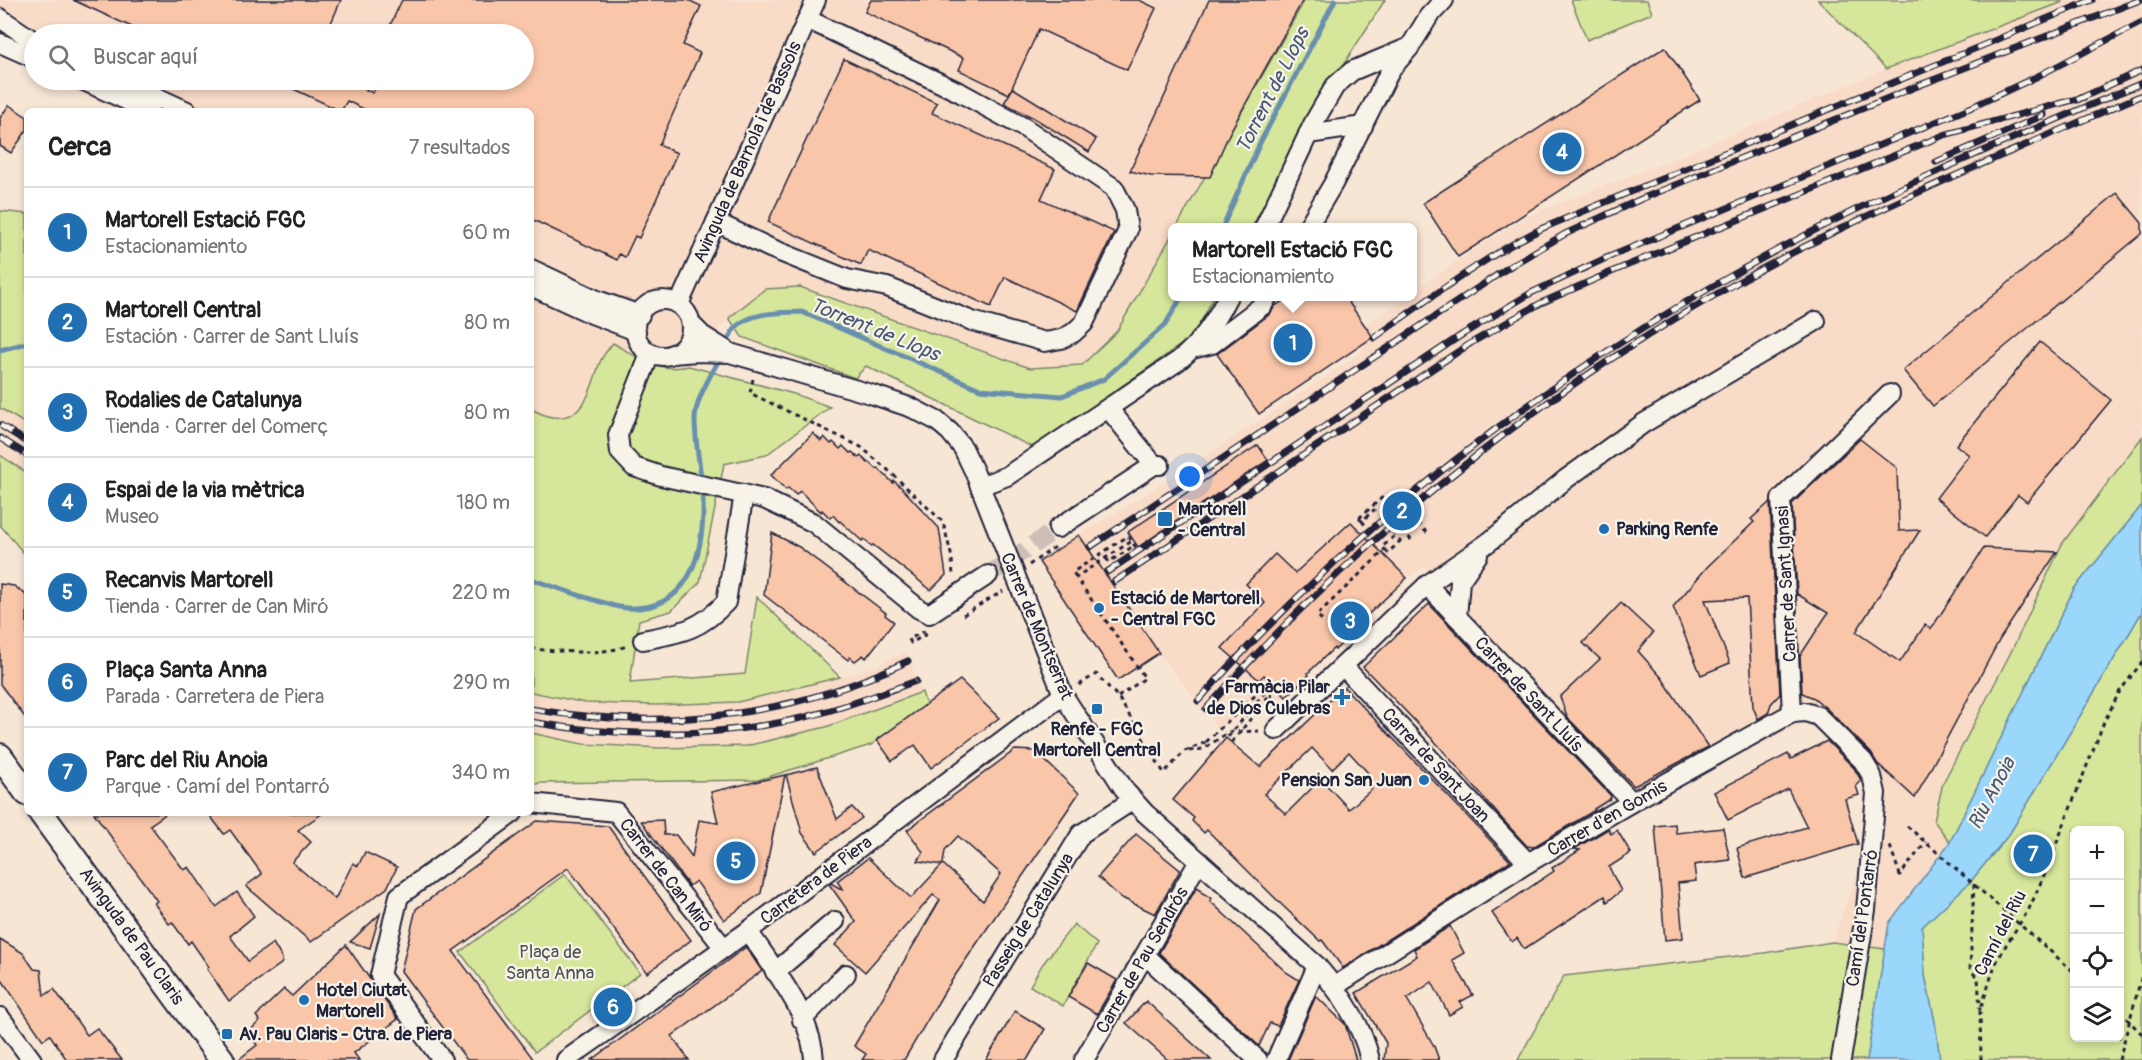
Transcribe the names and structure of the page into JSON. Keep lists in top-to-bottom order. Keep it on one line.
{"streets":{"main road":["Avinguda de Pau Claris"],"street":["Avinguda de Barnola i de Bassols","Carrer de Sant Ignasi","Carrer de Montserrat","Carrer de Sant Lluís","Carrer de Sant Joan","Carrer d'en Gomis","Carrer de Can Miró","Carretera de Piera","Camí del Pontarró","Passeig de Catalunya","Carrer de Pau Sendrós"],"path":["Camí del Riu"]},"crossings":[["Avinguda de Barnola i de Bassols","Carrer de Montserrat"],["Carrer de Sant Ignasi","Carrer d'en Gomis"],["Carrer de Sant Ignasi","Camí del Pontarró"],["Carrer de Montserrat","Carrer d'en Gomis"],["Carrer de Montserrat","Carretera de Piera"],["Carrer de Montserrat","Passeig de Catalunya"],["Carrer de Montserrat","Carrer de Pau Sendrós"],["Carrer de Sant Lluís","Carrer d'en Gomis"],["Carrer de Sant Joan","Carrer d'en Gomis"],["Carrer d'en Gomis","Camí del Pontarró"],["Carrer de Can Miró","Carretera de Piera"]],"water":["Torrent de Llops","Riu Anoia"],"parks":["Plaça de Santa Anna"],"places":{"transit":["Martorell - Central","Renfe - FGC Martorell Central","Av. Pau Claris - Ctra. de Piera"],"other":["Parking Renfe","Estació de Martorell - Central FGC","Pension San Juan","Hotel Ciutat Martorell"],"health":["Farmàcia Pilar de Dios Culebras"]},"page":{"search":"Buscar aquí","heading":["Cerca","7 resultados"],"pins":["4","1","2","3","7","5","6"],"list":[{"mark":"1","name":"Martorell Estació FGC","note":"Estacionamiento","value":"60 m"},{"mark":"2","name":"Martorell Central","note":"Estación · Carrer de Sant Lluís","value":"80 m"},{"mark":"3","name":"Rodalies de Catalunya","note":"Tienda · Carrer del Comerç","value":"80 m"},{"mark":"4","name":"Espai de la via mètrica","note":"Museo","value":"180 m"},{"mark":"5","name":"Recanvis Martorell","note":"Tienda · Carrer de Can Miró","value":"220 m"},{"mark":"6","name":"Plaça Santa Anna","note":"Parada · Carretera de Piera","value":"290 m"},{"mark":"7","name":"Parc del Riu Anoia","note":"Parque · Camí del Pontarró","value":"340 m"}],"popup":["Martorell Estació FGC","Estacionamiento"],"map_buttons":["+","−"]}}
